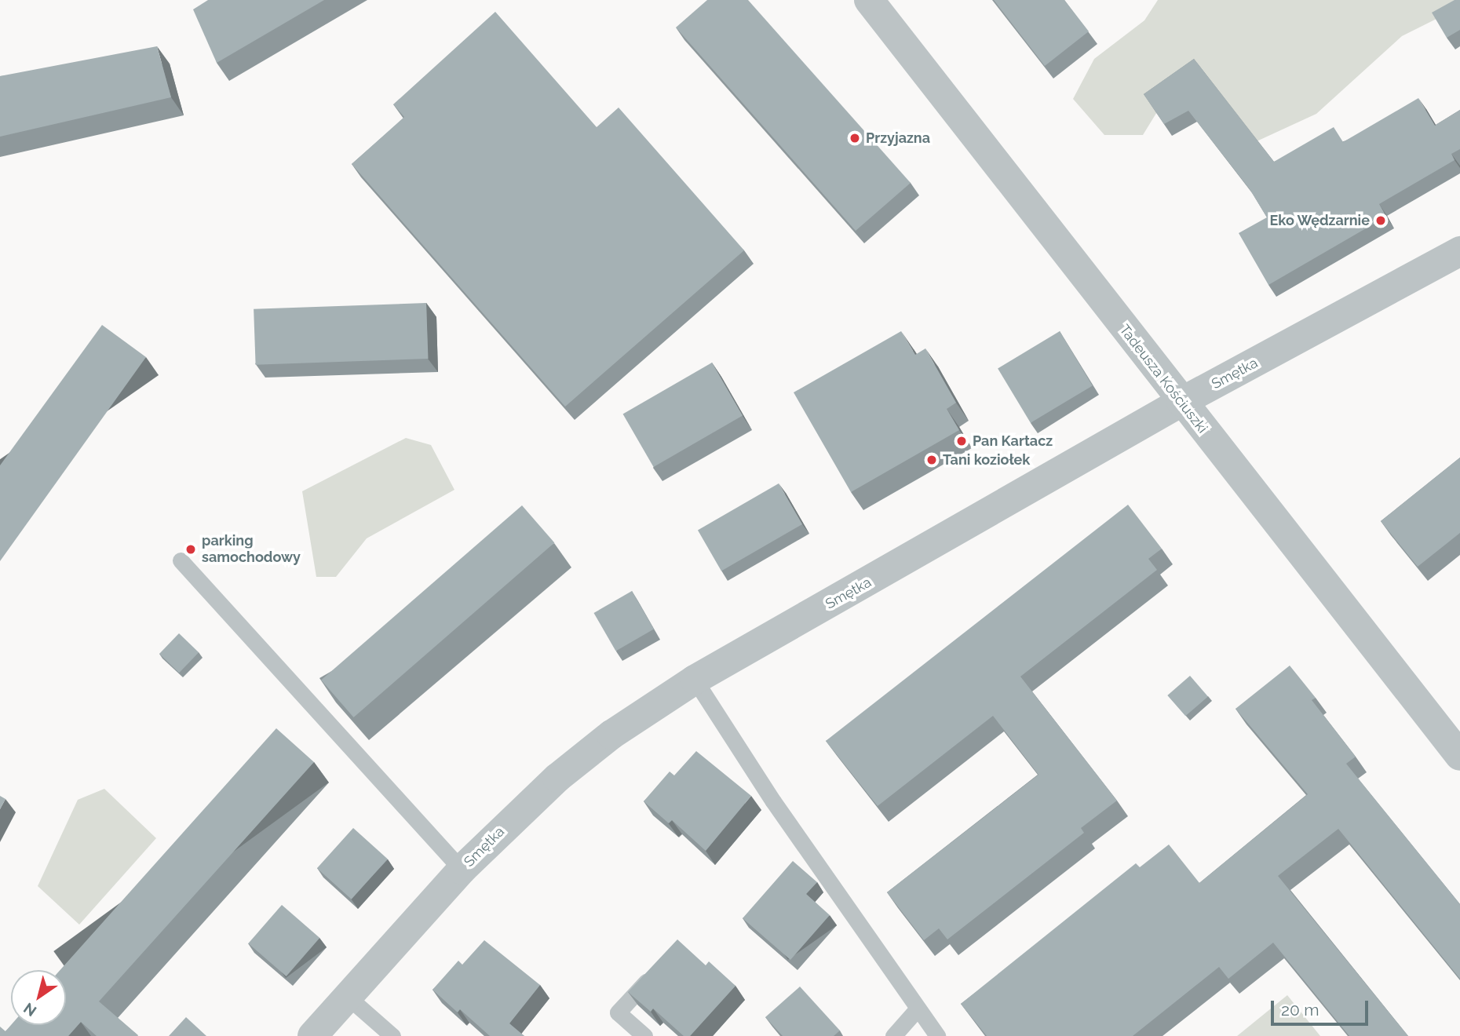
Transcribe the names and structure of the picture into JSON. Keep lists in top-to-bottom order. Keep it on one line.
{"streets":{"street":["Smętka","Tadeusza Kościuszki"]},"crossings":[["Smętka","Tadeusza Kościuszki"]],"places":["Przyjazna","Eko Wędzarnie","Pan Kartacz","Tani koziołek","parking samochodowy"],"scale_bar":"20 m","north":"bottom left"}
